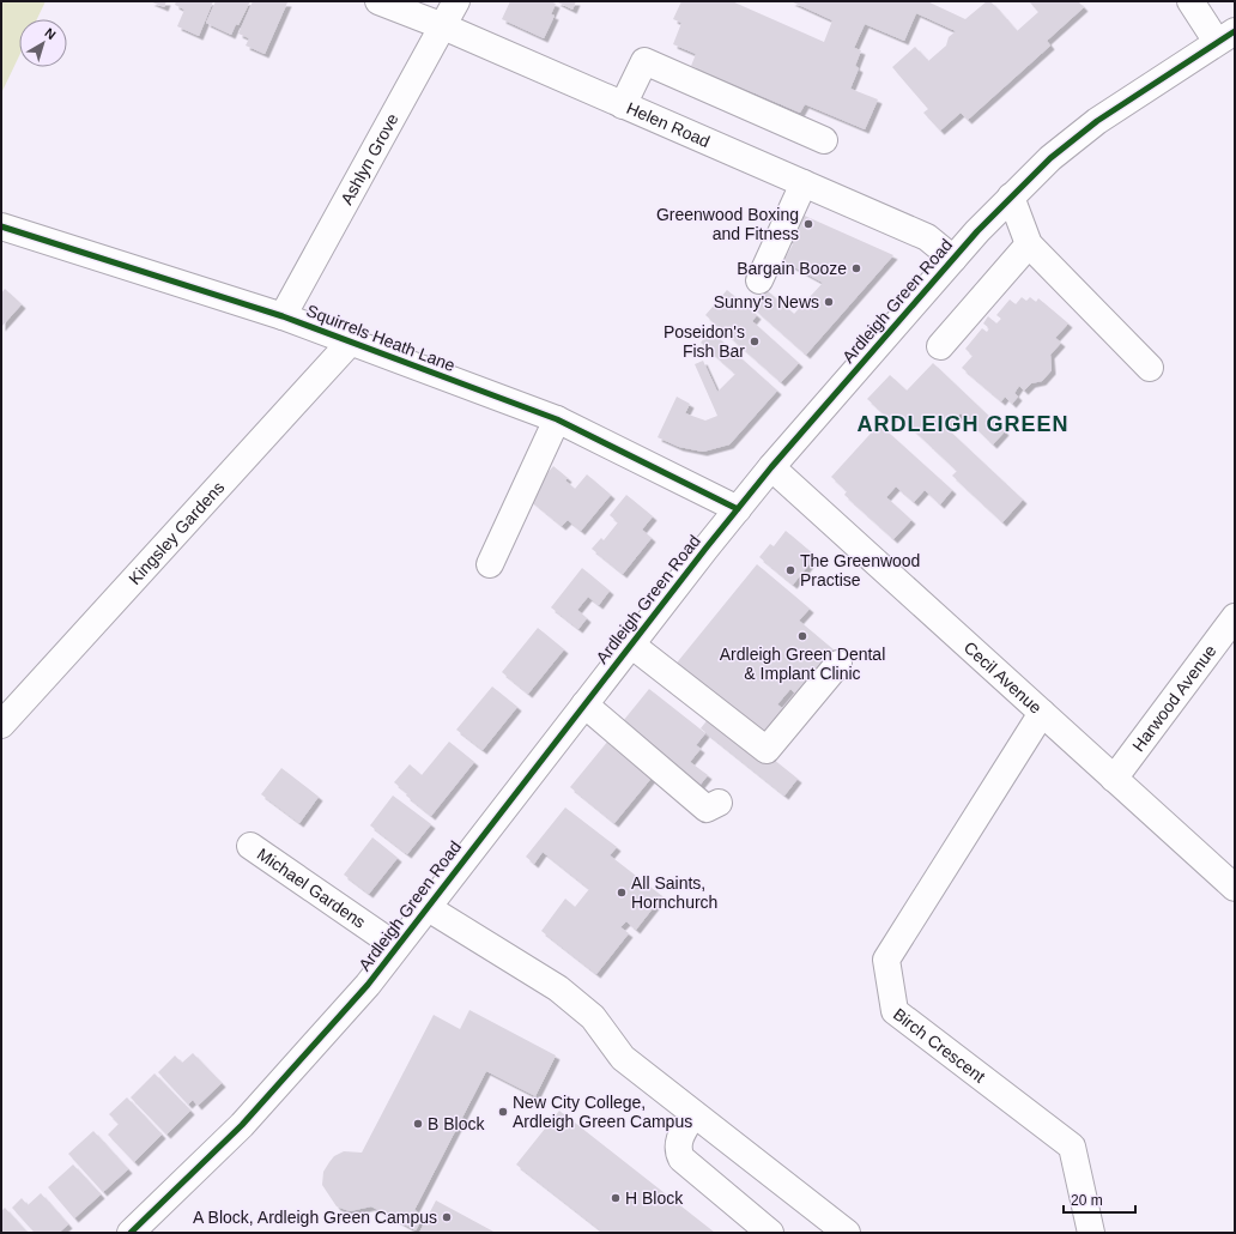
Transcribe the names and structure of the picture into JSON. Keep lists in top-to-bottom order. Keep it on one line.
{"streets":{"street":["Helen Road","Ashlyn Grove","Ardleigh Green Road","Squirrels Heath Lane","Kingsley Gardens","Cecil Avenue","Harwood Avenue","Michael Gardens","Birch Crescent"]},"crossings":[["Helen Road","Ashlyn Grove"],["Helen Road","Ardleigh Green Road"],["Ashlyn Grove","Squirrels Heath Lane"],["Ardleigh Green Road","Squirrels Heath Lane"],["Ardleigh Green Road","Cecil Avenue"],["Ardleigh Green Road","Michael Gardens"],["Squirrels Heath Lane","Kingsley Gardens"],["Cecil Avenue","Harwood Avenue"],["Cecil Avenue","Birch Crescent"]],"districts":["ARDLEIGH GREEN"],"places":["Greenwood Boxing and Fitness","Bargain Booze","Sunny's News","Poseidon's Fish Bar","The Greenwood Practise","Ardleigh Green Dental & Implant Clinic","All Saints, Hornchurch","New City College, Ardleigh Green Campus","B Block","H Block","A Block, Ardleigh Green Campus"],"scale_bar":"20 m","north":"top right"}
